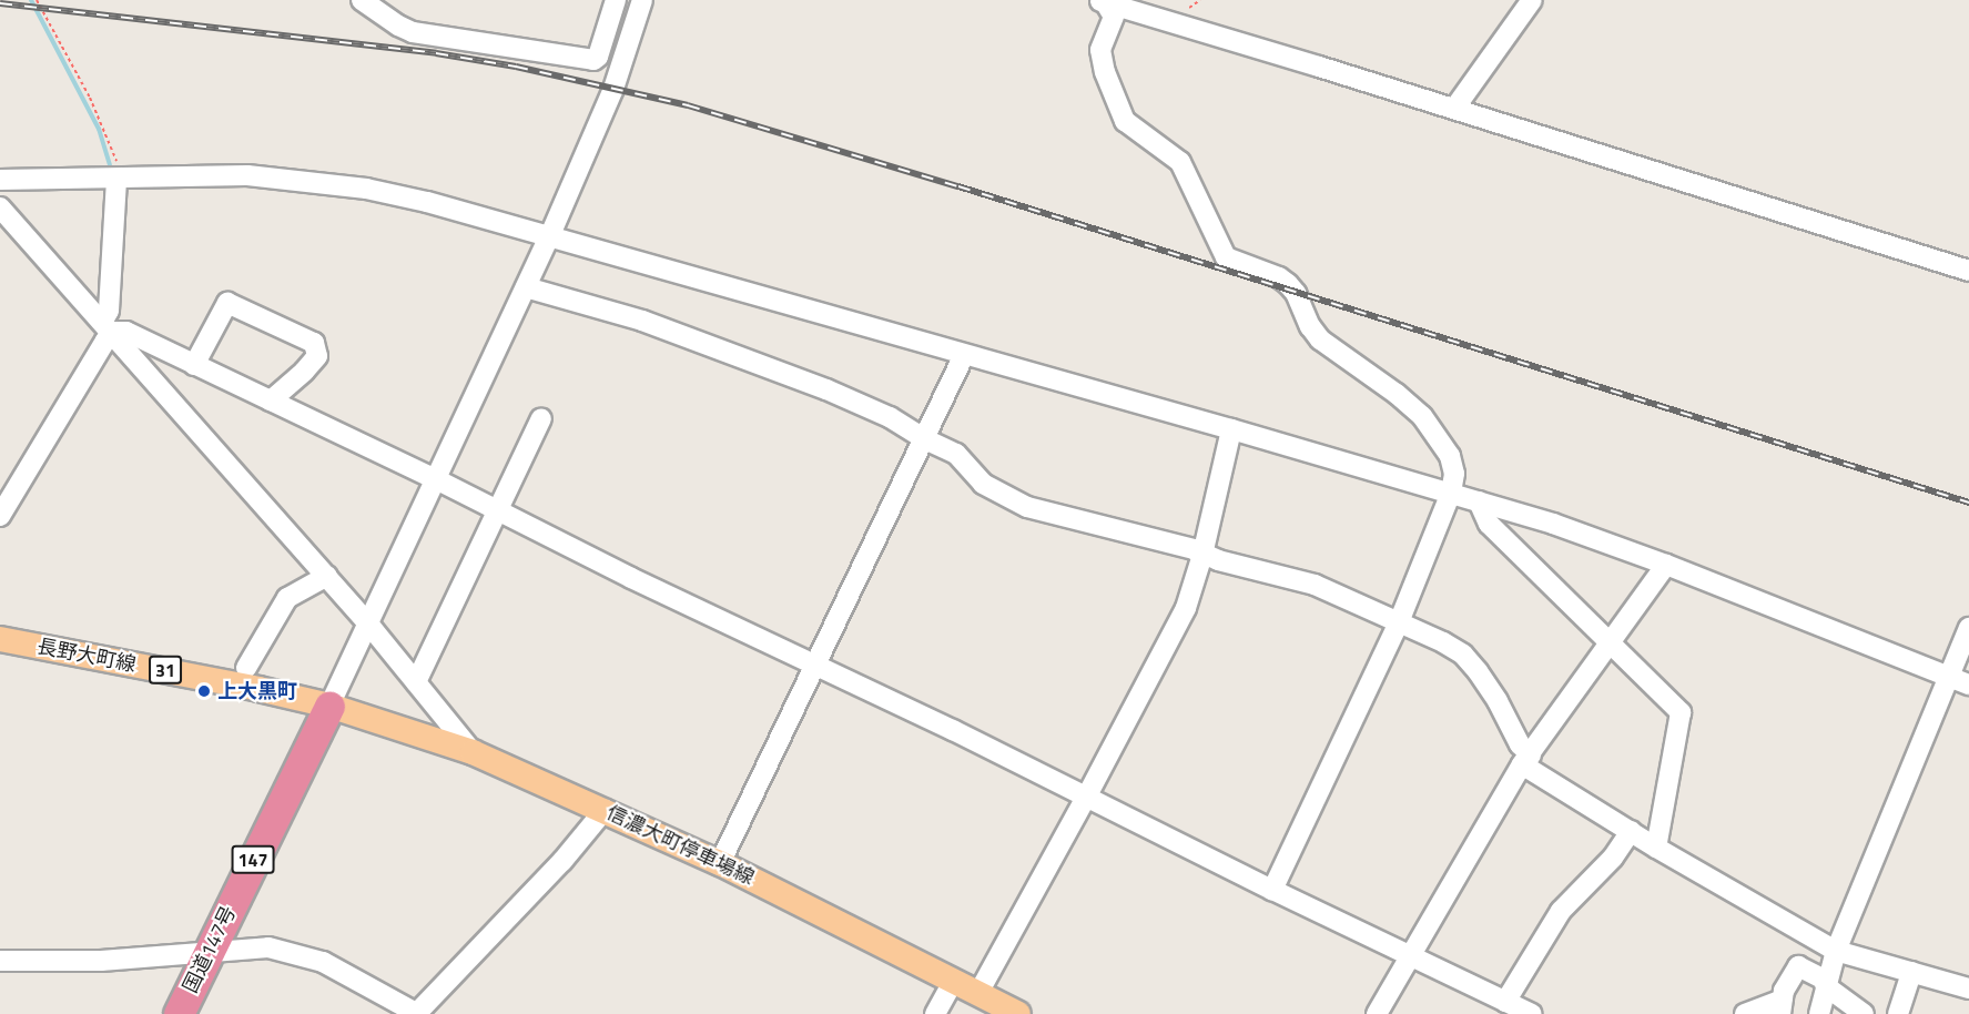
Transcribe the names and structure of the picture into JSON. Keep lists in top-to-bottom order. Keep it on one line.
{"streets":{"highway":["147","国道147号"],"main road":["長野大町線","31","信濃大町停車場線"]},"crossings":[["長野大町線","信濃大町停車場線"],["長野大町線","国道147号"],["信濃大町停車場線","国道147号"]],"places":["上大黒町"]}
